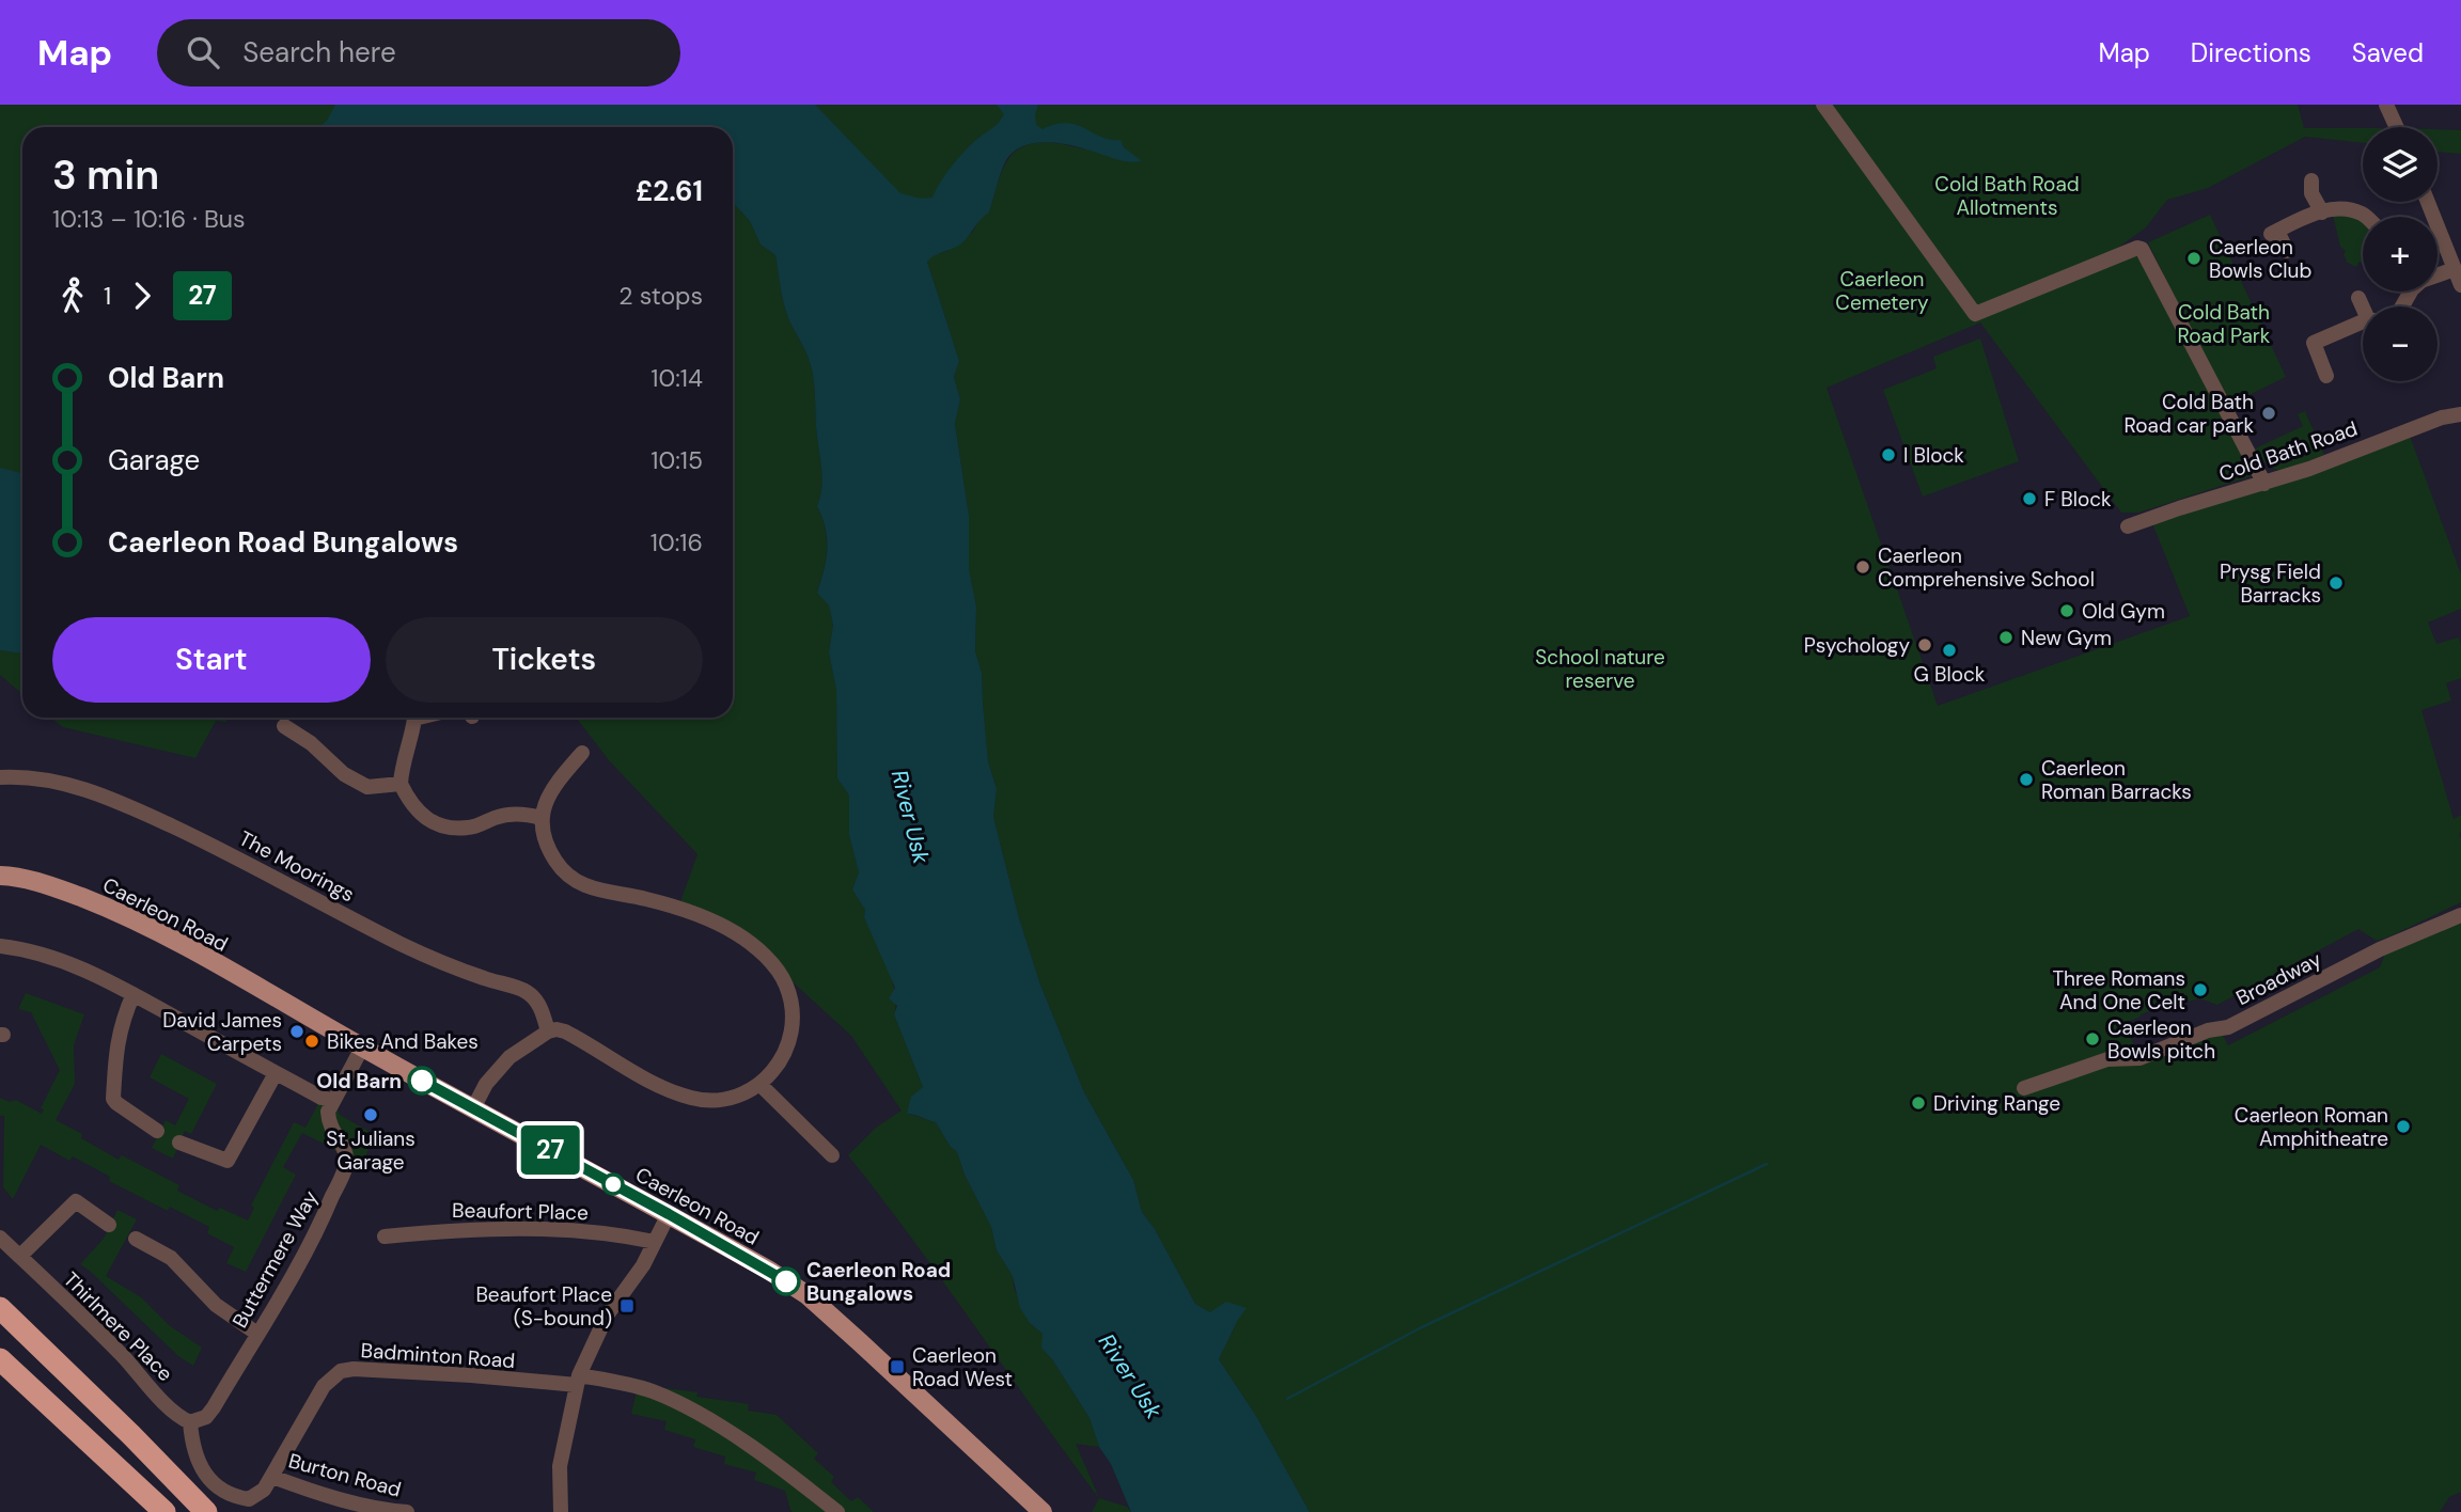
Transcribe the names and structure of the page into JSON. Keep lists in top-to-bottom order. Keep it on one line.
{"streets":{"main road":["Caerleon Road"],"street":["Cold Bath Road","The Moorings","Broadway","Beaufort Place","Buttermere Way","Thirlmere Place","Badminton Road","Burton Road"]},"crossings":[["Buttermere Way","Thirlmere Place"],["Buttermere Way","Badminton Road"],["Thirlmere Place","Badminton Road"],["Badminton Road","Burton Road"]],"water":["River Usk"],"parks":["Cold Bath Road Allotments","Caerleon Cemetery","Cold Bath Road Park","School nature reserve"],"places":{"other":["Caerleon Bowls Club","Cold Bath Road car park","I Block","F Block","Caerleon Comprehensive School","Prysg Field Barracks","Old Gym","New Gym","Psychology","G Block","Caerleon Roman Barracks","Three Romans And One Celt","David James Carpets","Caerleon Bowls pitch","Bikes And Bakes","Old Barn","Driving Range","St Julians Garage","Caerleon Roman Amphitheatre","Caerleon Road Bungalows"],"transit":["Beaufort Place (S-bound)","Caerleon Road West"]},"lines":["bus line 27"],"page":{"header":"Map","search":"Search here","nav":["Map","Directions","Saved"],"on_map":"27","map_buttons":["+","−"],"heading":["3 min","10:13 – 10:16 · Bus","£2.61"],"legs":["1","27","2 stops"],"list":[{"name":"Old Barn","value":"10:14"},{"name":"Garage","value":"10:15"},{"name":"Caerleon Road Bungalows","value":"10:16"}],"buttons":["Start","Tickets"]}}
